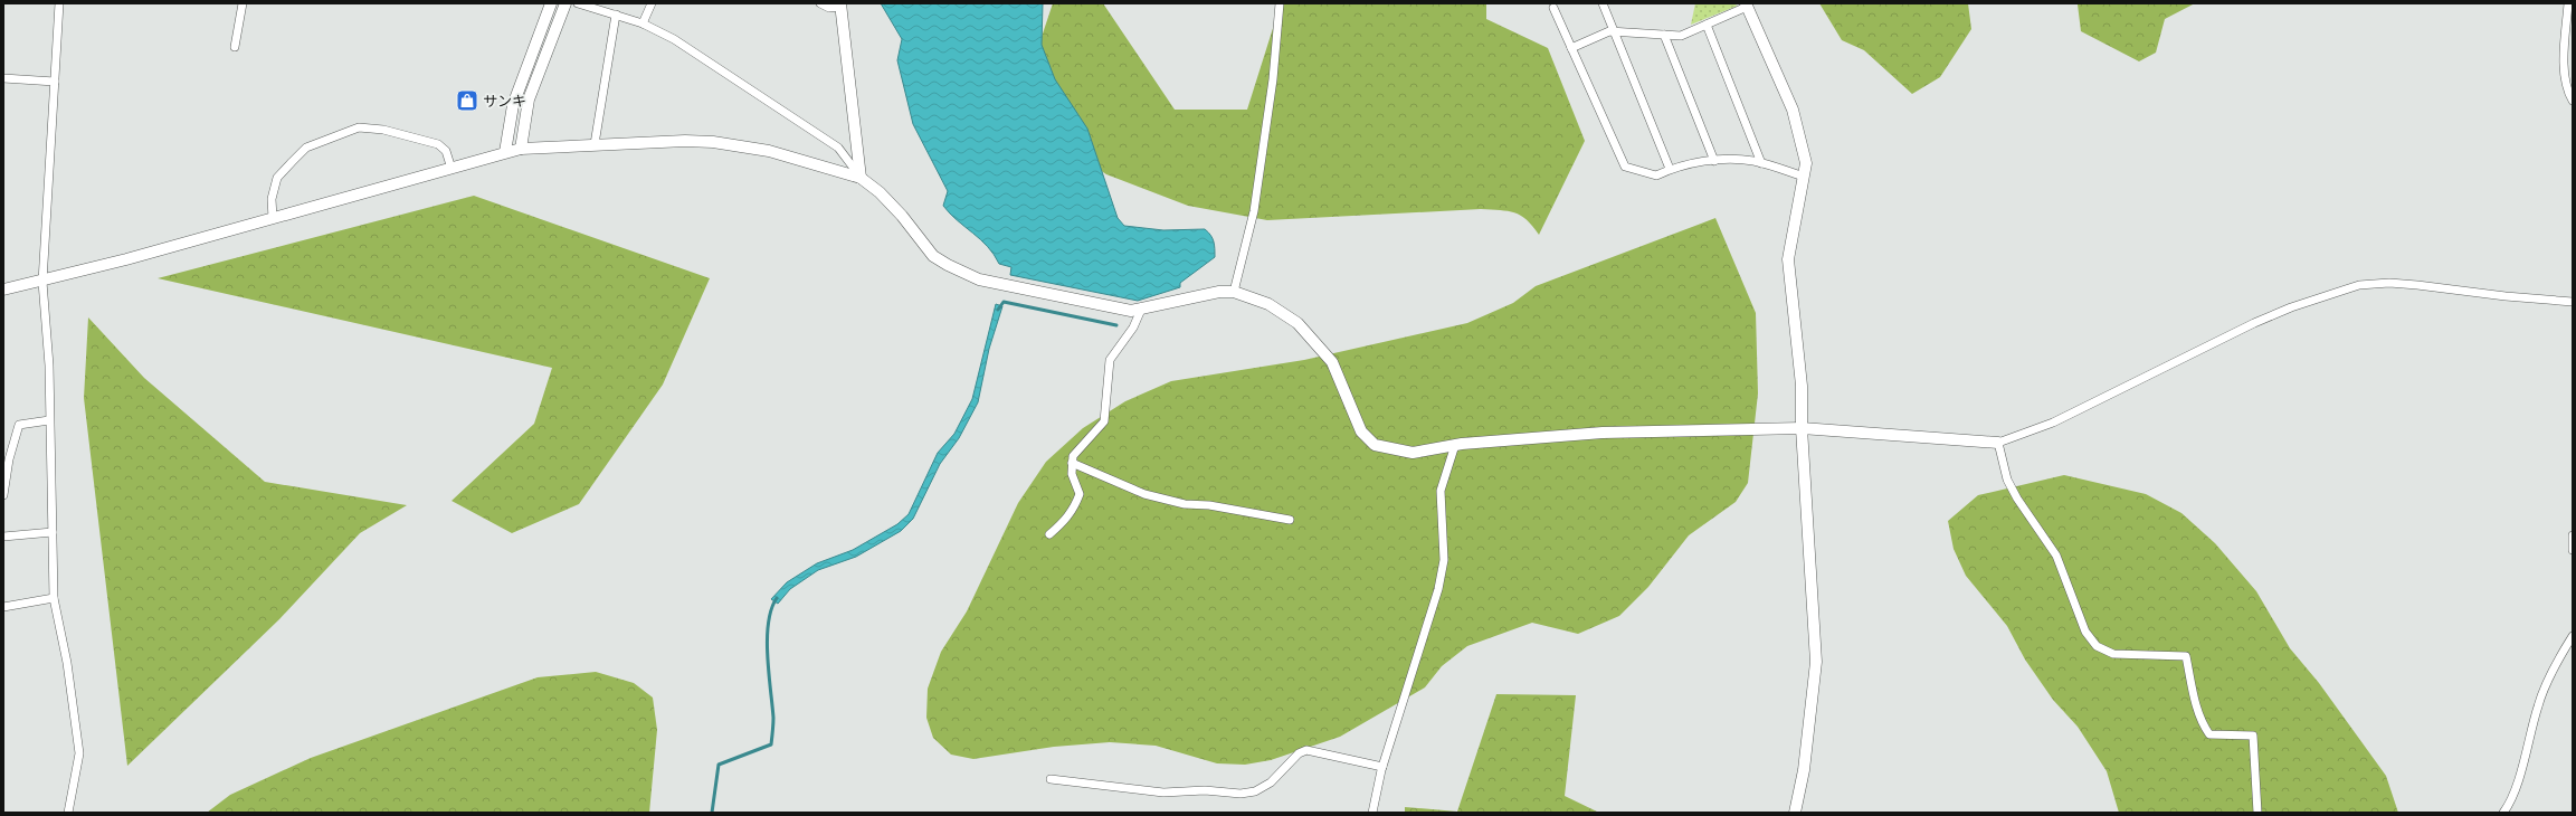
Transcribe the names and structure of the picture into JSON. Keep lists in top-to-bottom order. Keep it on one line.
{"places":{"shop":["サンキ"]}}
